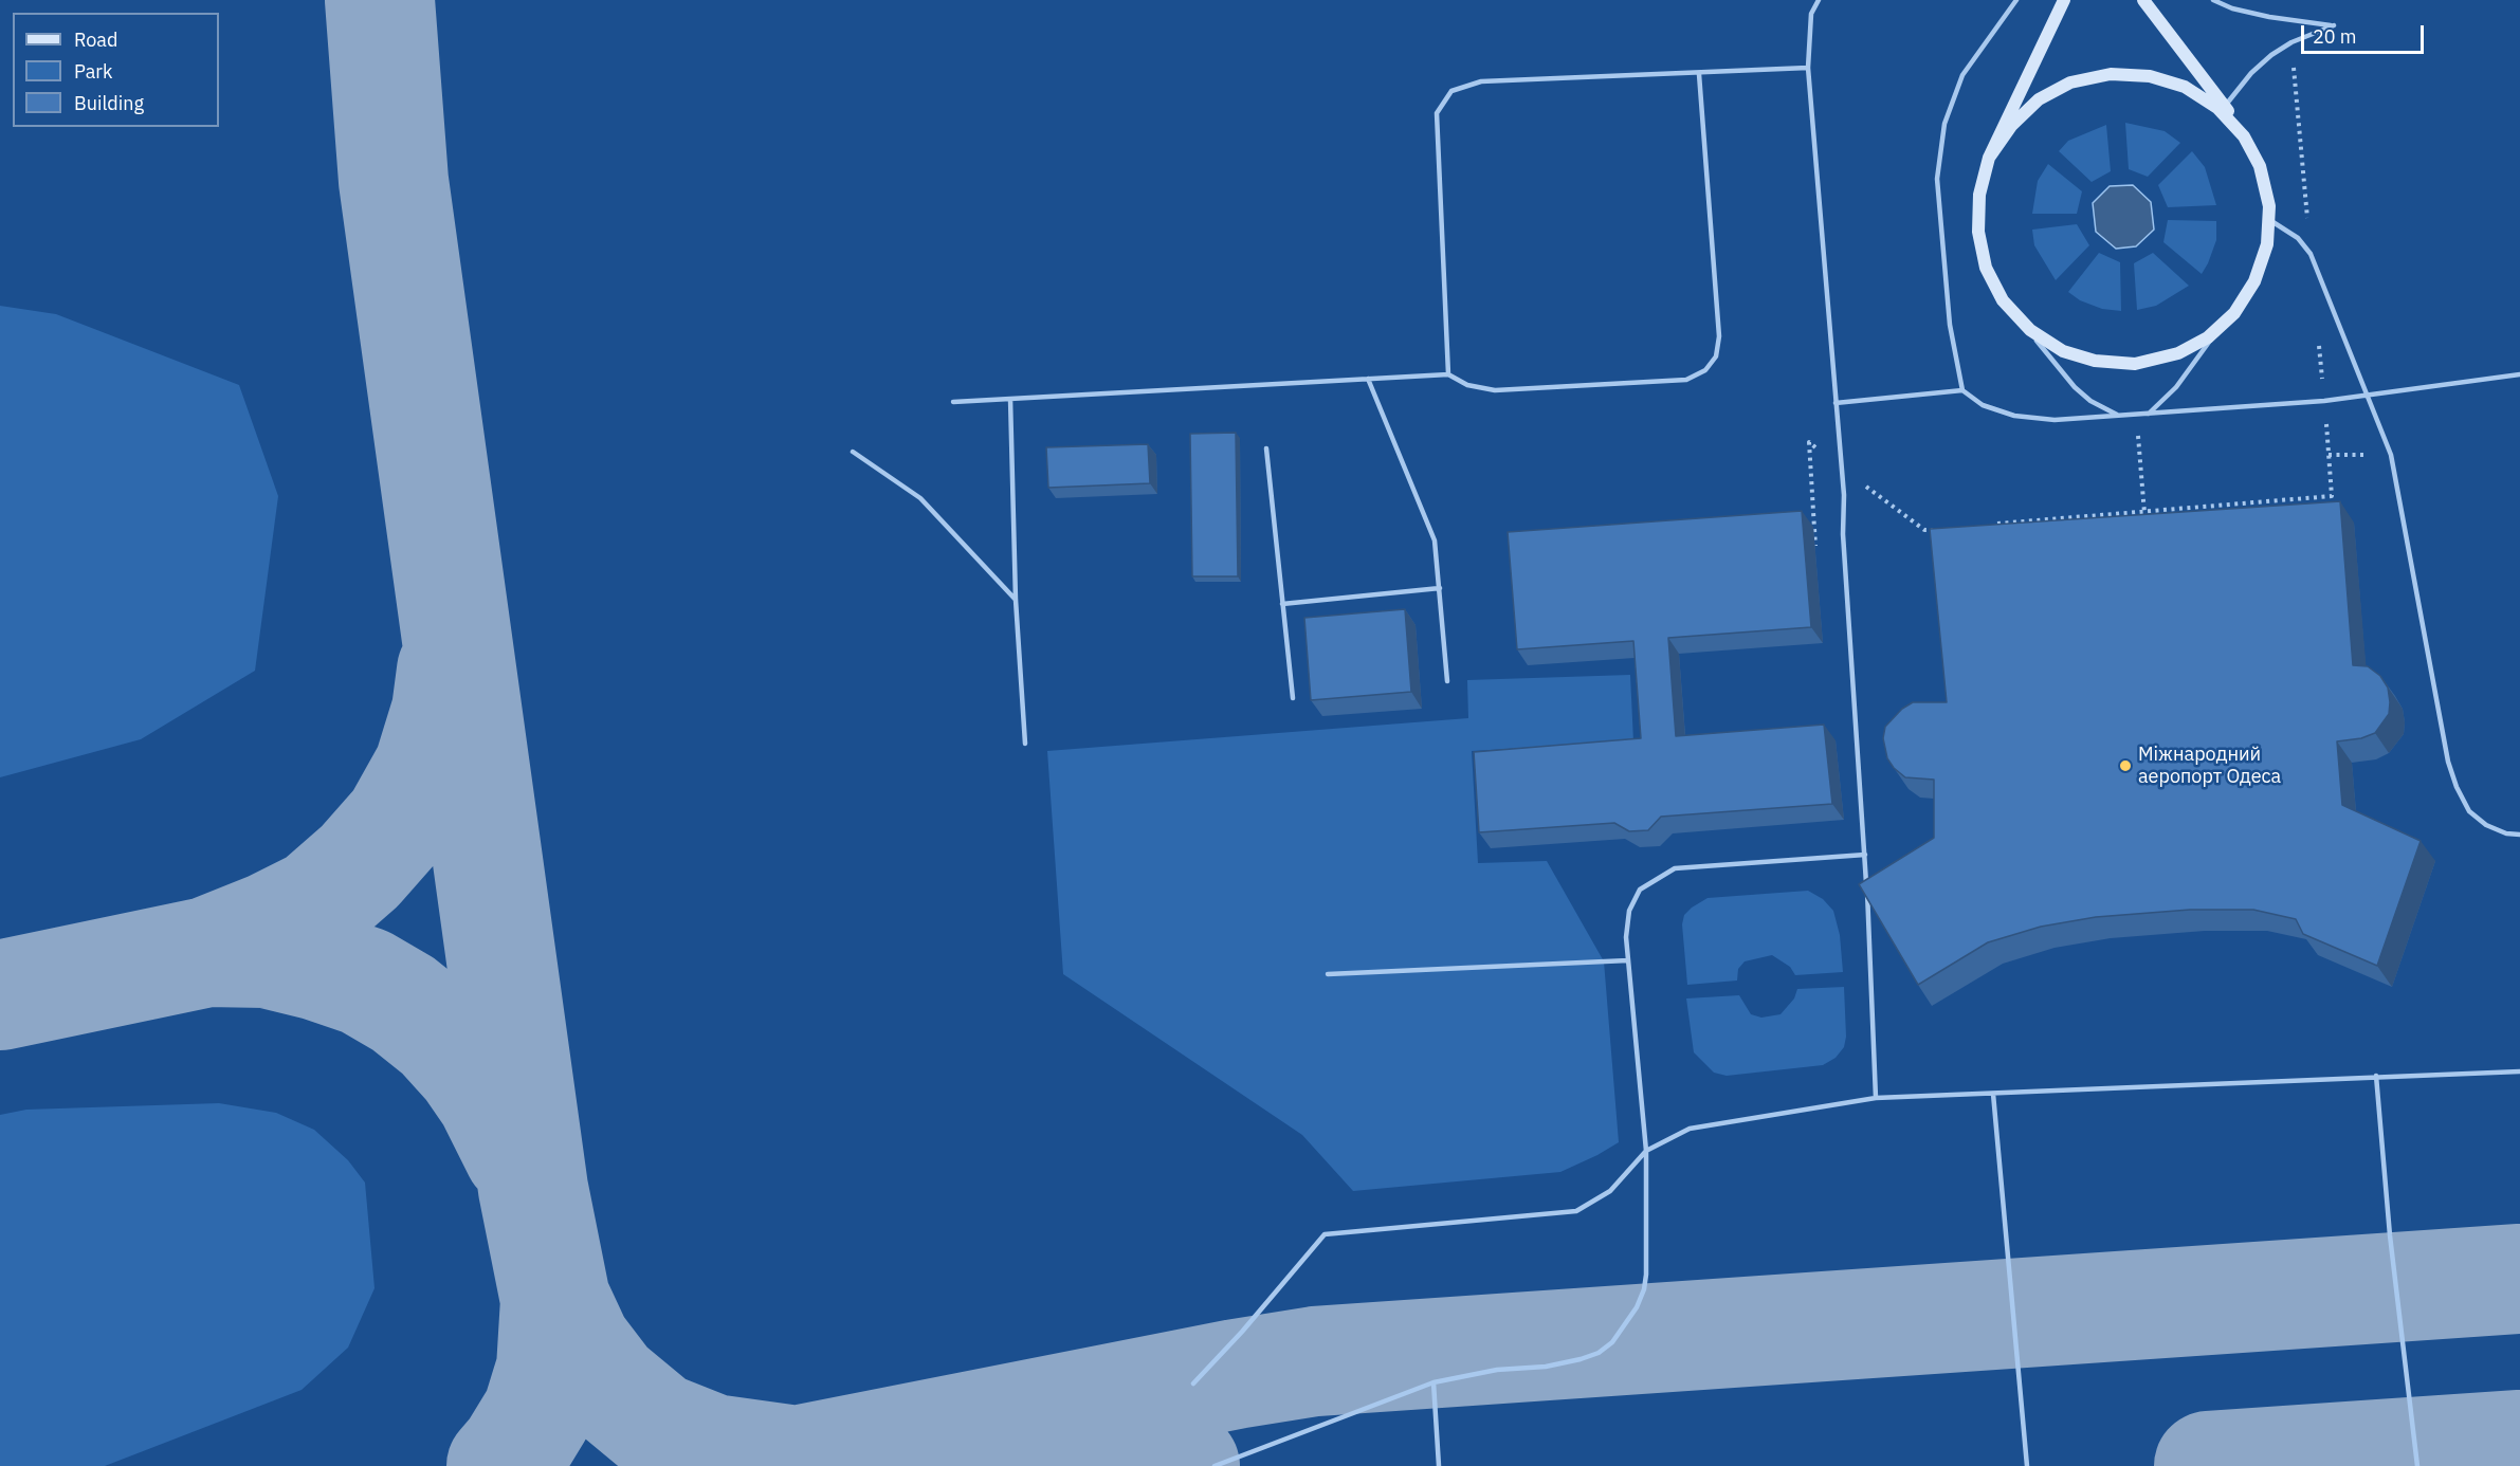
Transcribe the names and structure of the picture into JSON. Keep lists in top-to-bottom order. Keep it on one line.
{"places":["Міжнародний аеропорт Одеса"],"legend":["Road","Park","Building"],"scale_bar":"20 m"}
